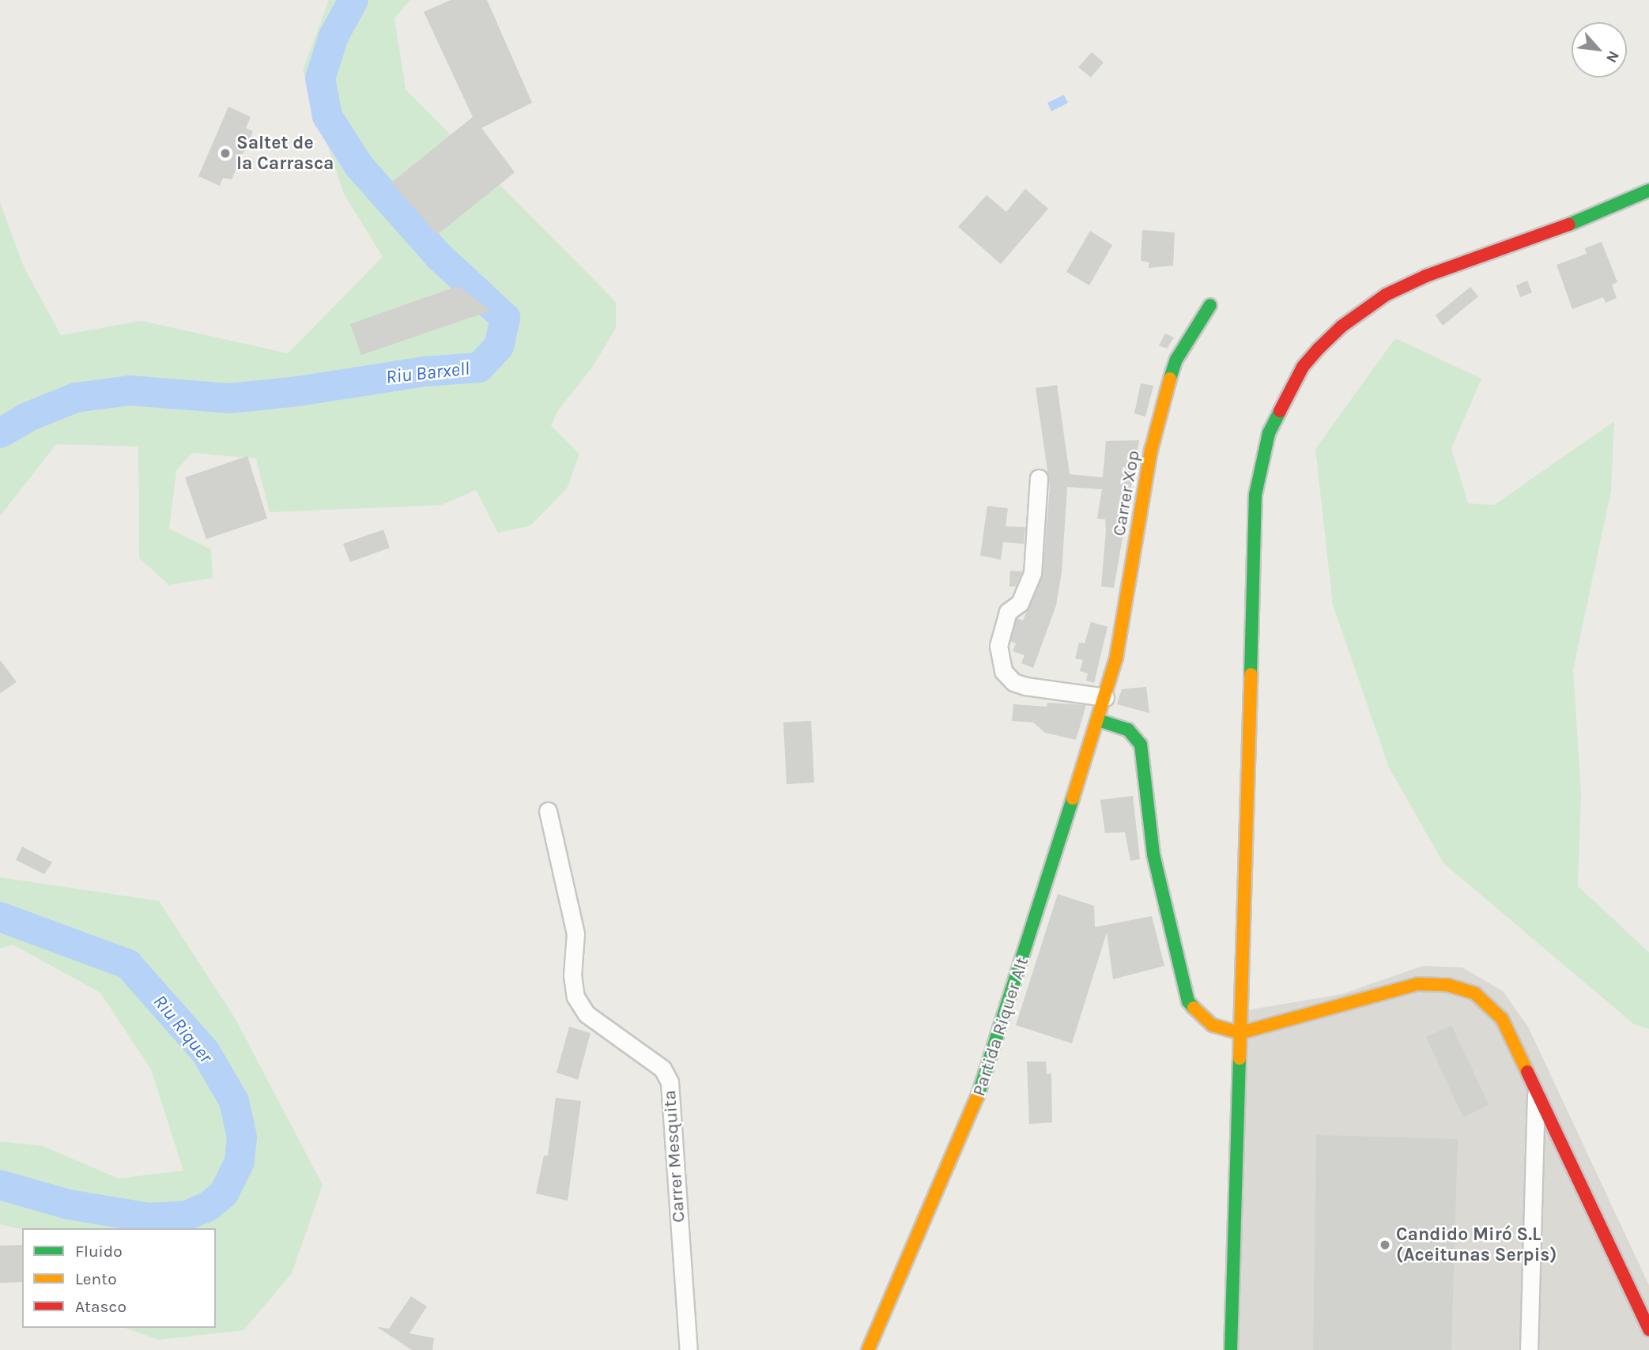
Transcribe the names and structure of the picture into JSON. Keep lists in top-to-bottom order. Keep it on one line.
{"streets":{"street":["Carrer Xop","Partida Riquer Alt","Carrer Mesquita"]},"crossings":[["Carrer Xop","Partida Riquer Alt"]],"water":["Riu Barxell","Riu Riquer"],"places":["Saltet de la Carrasca","Candido Miró S.L (Aceitunas Serpis)"],"legend":["Fluido","Lento","Atasco"],"north":"bottom right"}
